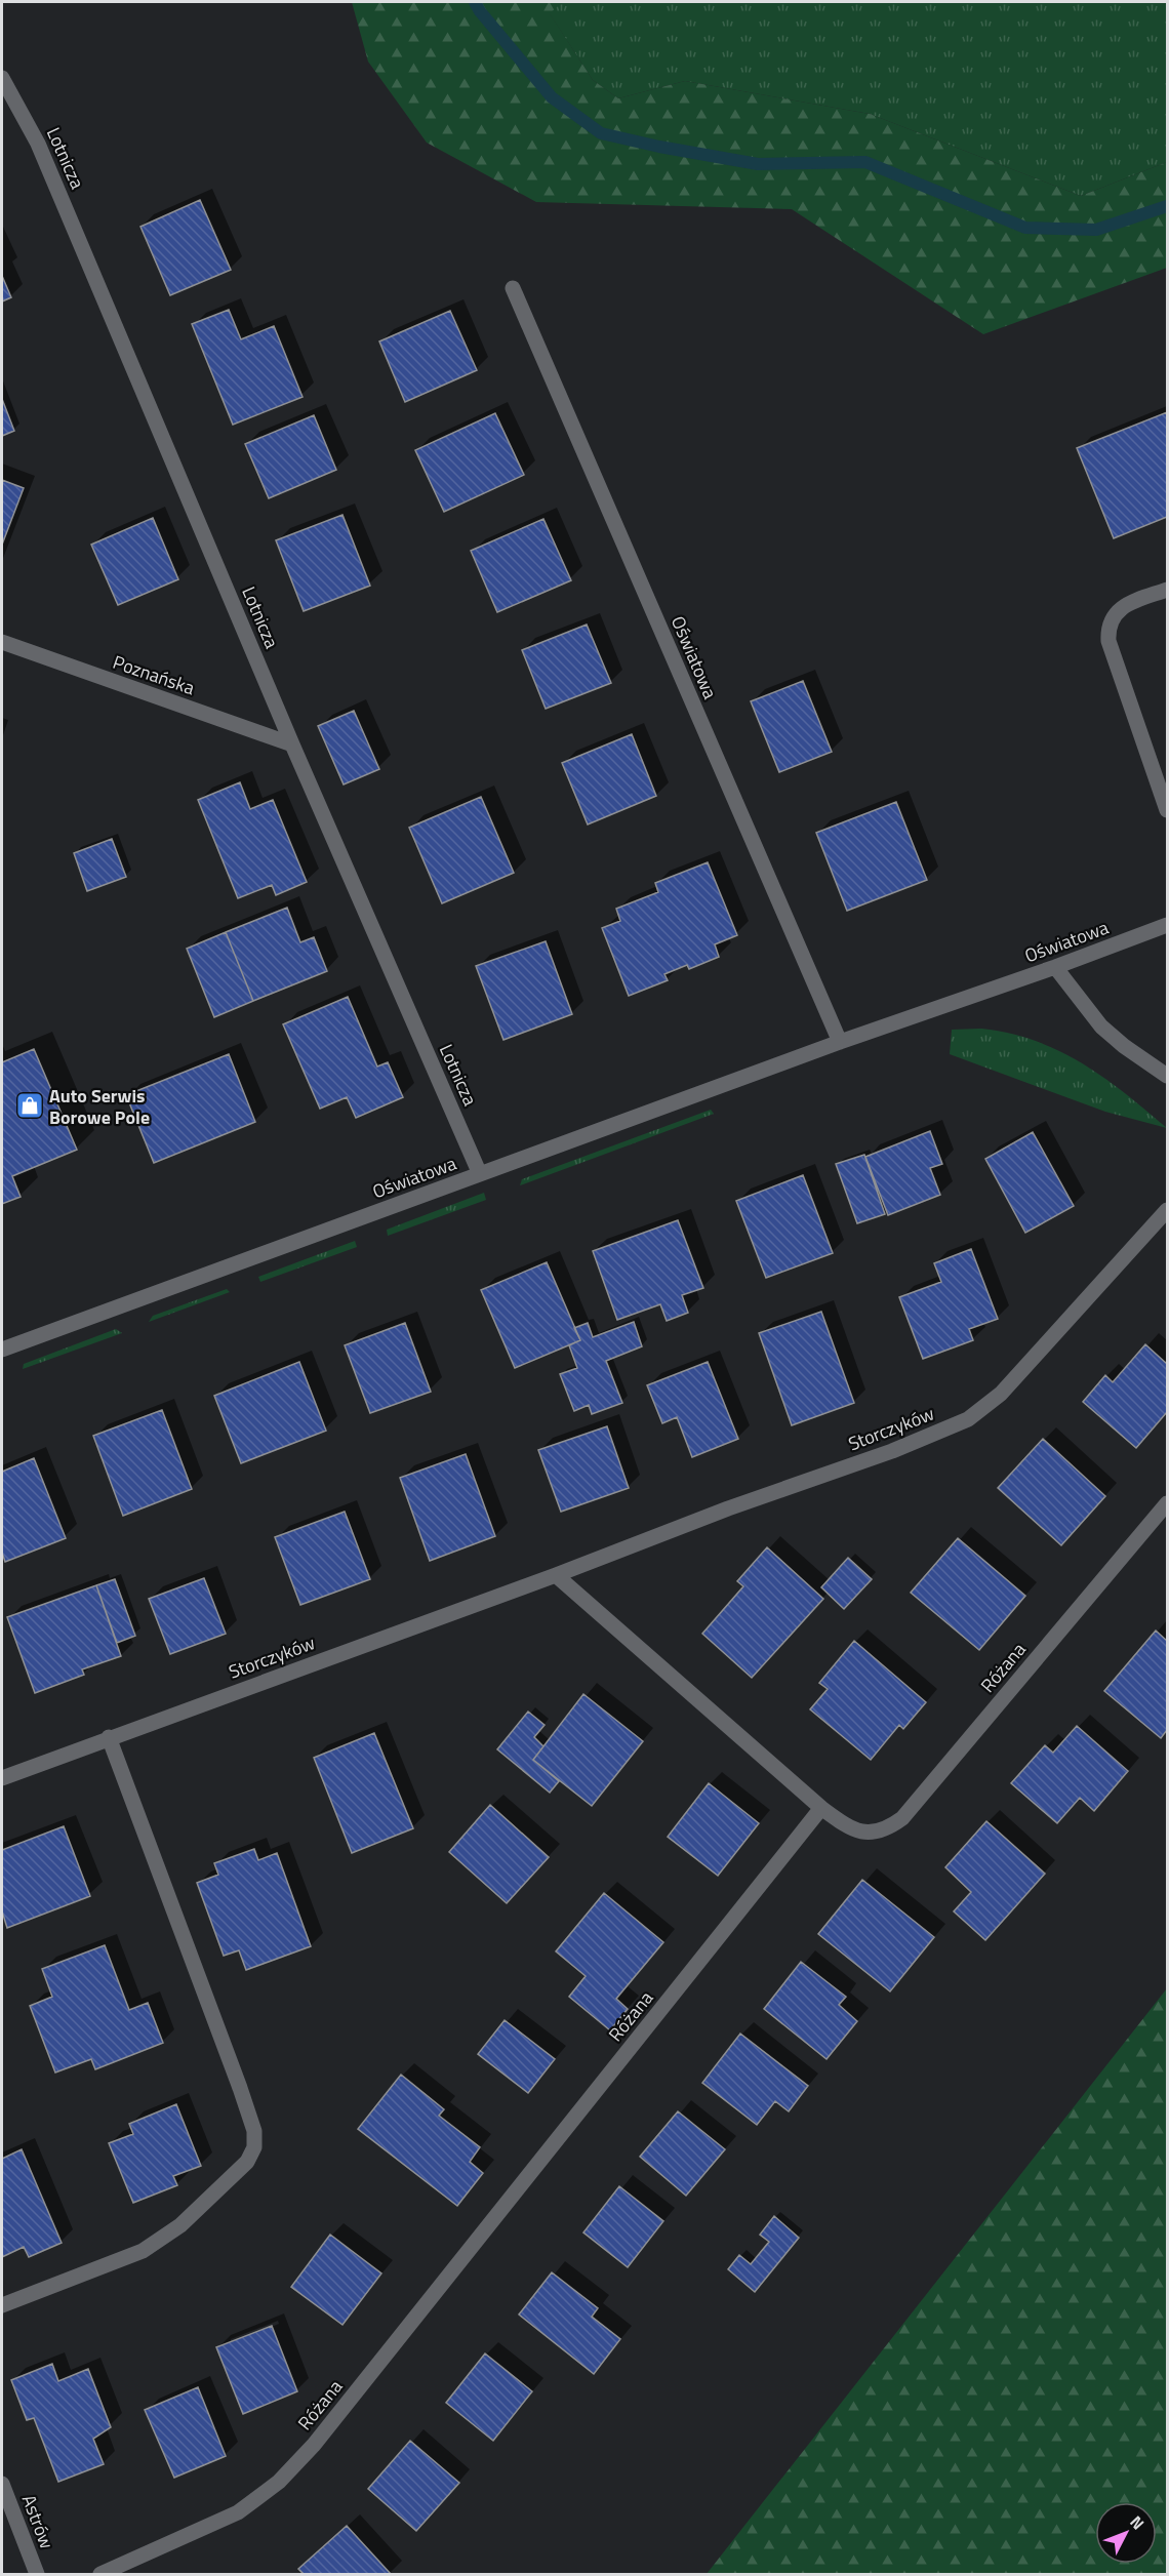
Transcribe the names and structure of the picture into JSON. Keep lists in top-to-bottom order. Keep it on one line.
{"streets":{"street":["Lotnicza","Oświatowa","Poznańska","Storczyków","Różana","Astrów"]},"crossings":[["Lotnicza","Oświatowa"],["Lotnicza","Poznańska"]],"places":{"shop":["Auto Serwis Borowe Pole"]},"north":"top right"}
